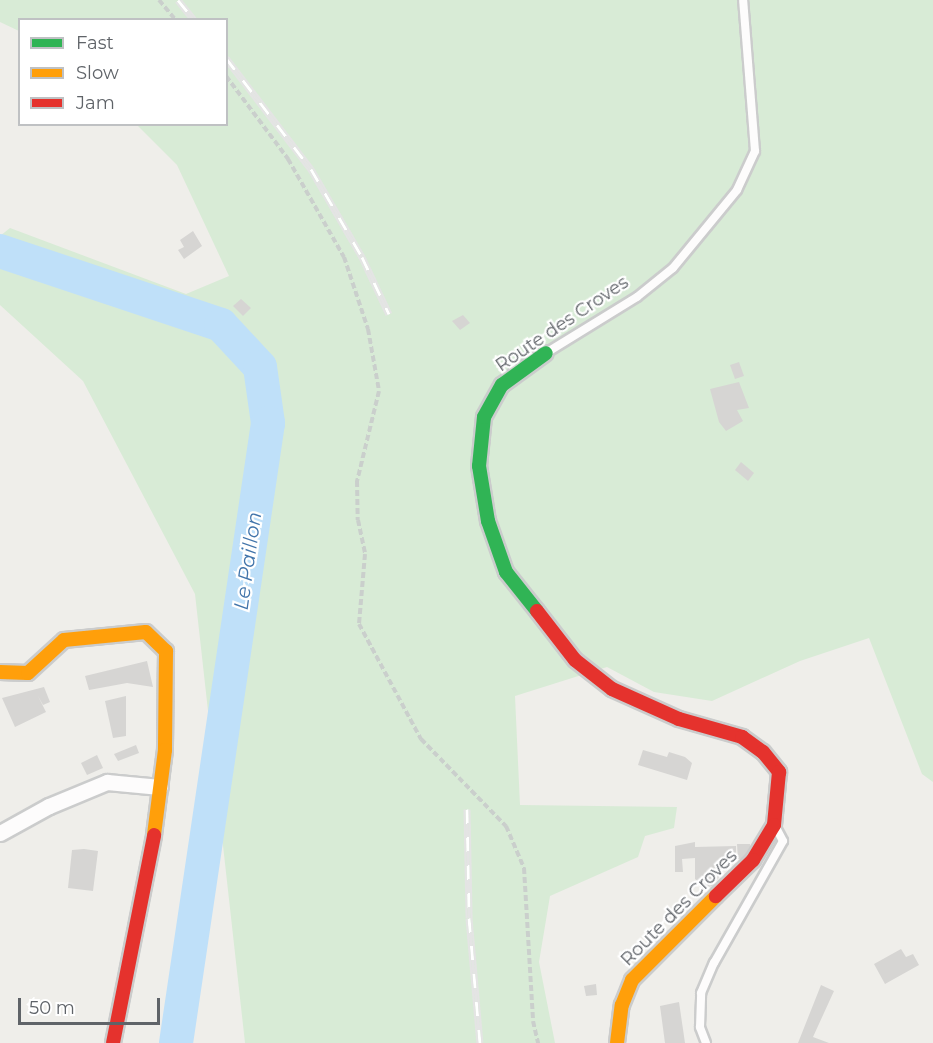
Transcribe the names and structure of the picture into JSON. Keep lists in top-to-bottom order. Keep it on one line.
{"streets":{"street":["Route des Croves"]},"water":["Le Paillon"],"legend":["Fast","Slow","Jam"],"scale_bar":"50 m"}
